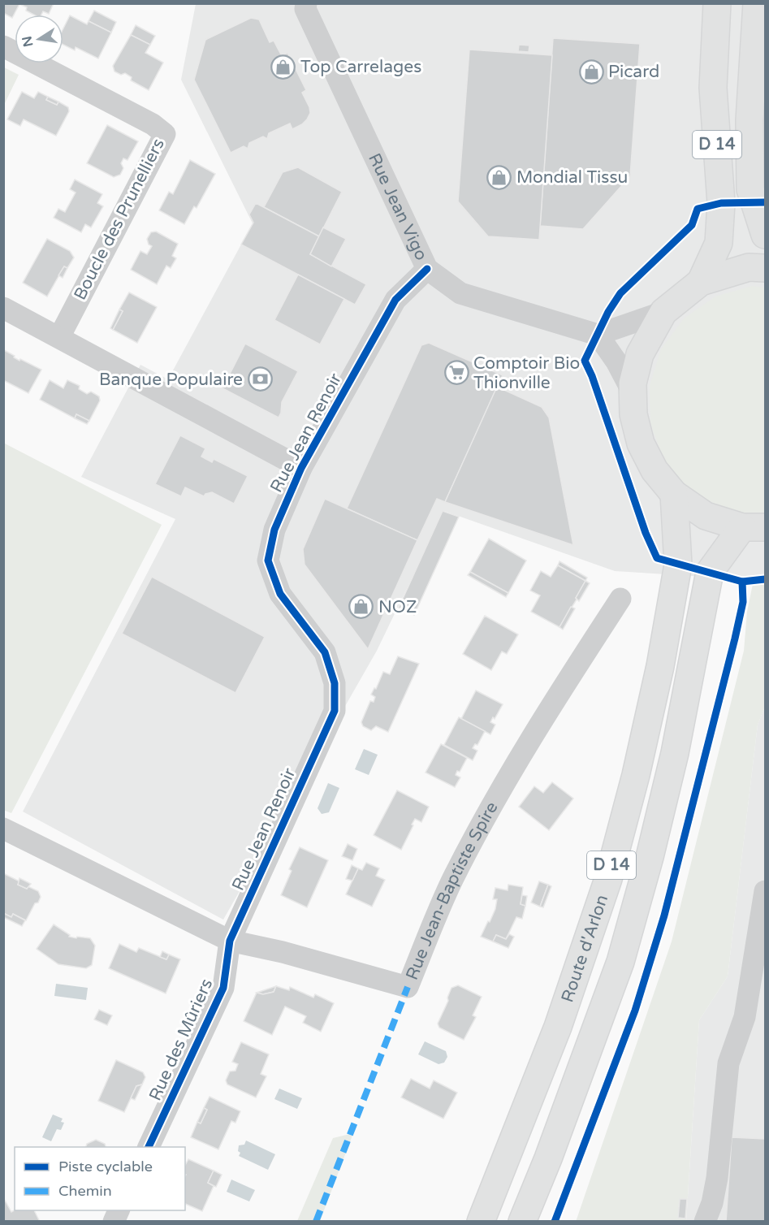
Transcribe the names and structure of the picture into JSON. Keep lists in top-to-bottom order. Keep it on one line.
{"streets":{"main road":["D 14","Route d'Arlon"],"street":["Rue Jean Vigo","Boucle des Prunelliers","Rue Jean Renoir","Rue Jean-Baptiste Spire","Rue des Mûriers"]},"crossings":[["Rue Jean Vigo","Rue Jean Renoir"],["Rue Jean Renoir","Rue Jean-Baptiste Spire"],["Rue Jean Renoir","Rue des Mûriers"],["Rue Jean-Baptiste Spire","Rue des Mûriers"]],"places":{"shop":["Top Carrelages","Picard","Mondial Tissu","NOZ"],"supermarket":["Comptoir Bio Thionville"],"bank":["Banque Populaire"]},"legend":["Piste cyclable","Chemin"],"north":"left"}
